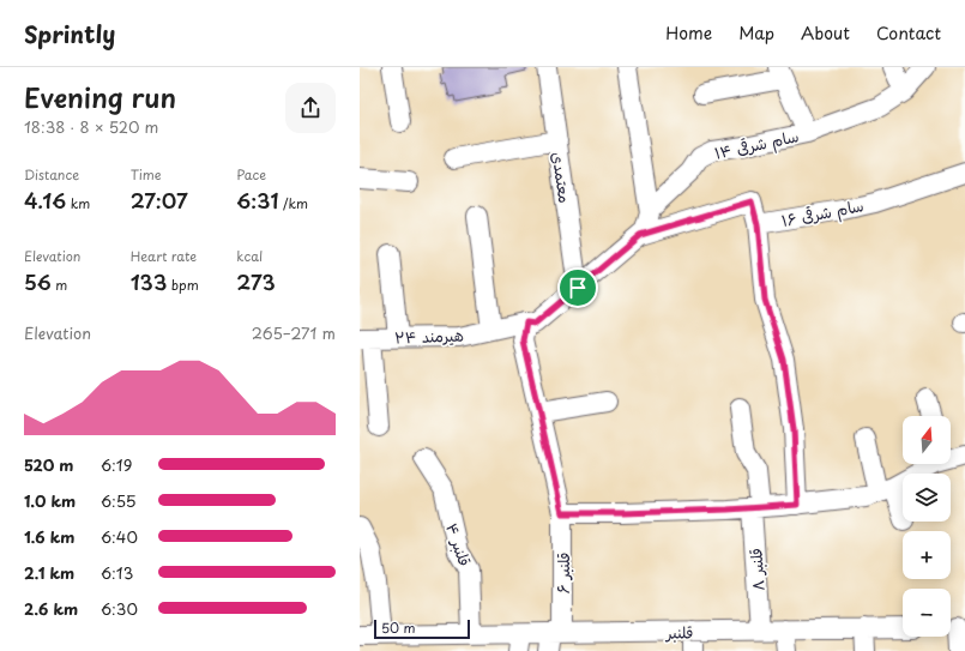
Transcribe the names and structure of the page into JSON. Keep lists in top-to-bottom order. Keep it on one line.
{"streets":{"street":["سام شرقی ۱۴","معتمدی","سام شرقی ۱۶","هیرمند ۲۴","قلنبر ۴","قلنبر ۸","قلنبر ۶","قلنبر"]},"crossings":[["سام شرقی ۱۴","معتمدی"],["سام شرقی ۱۴","هیرمند ۲۴"],["سام شرقی ۱۴","قلنبر ۶"],["هیرمند ۲۴","قلنبر ۶"],["قلنبر ۴","قلنبر"],["قلنبر ۸","قلنبر"],["قلنبر ۶","قلنبر"]],"scale_bar":"50 m","north":"top","page":{"header":"Sprintly","nav":["Home","Map","About","Contact"],"heading":["Evening run","18:38 · 8 × 520 m"],"stats":[["Distance","4.16 km"],["Time","27:07"],["Pace","6:31 /km"],["Elevation","56 m"],["Heart rate","133 bpm"],["kcal","273"]],"chart":["Elevation","265–271 m"],"map_buttons":["+","−"],"list":[{"name":"520 m","note":"6:19"},{"name":"1.0 km","note":"6:55"},{"name":"1.6 km","note":"6:40"},{"name":"2.1 km","note":"6:13"},{"name":"2.6 km","note":"6:30"}],"scale":"50 m"}}
